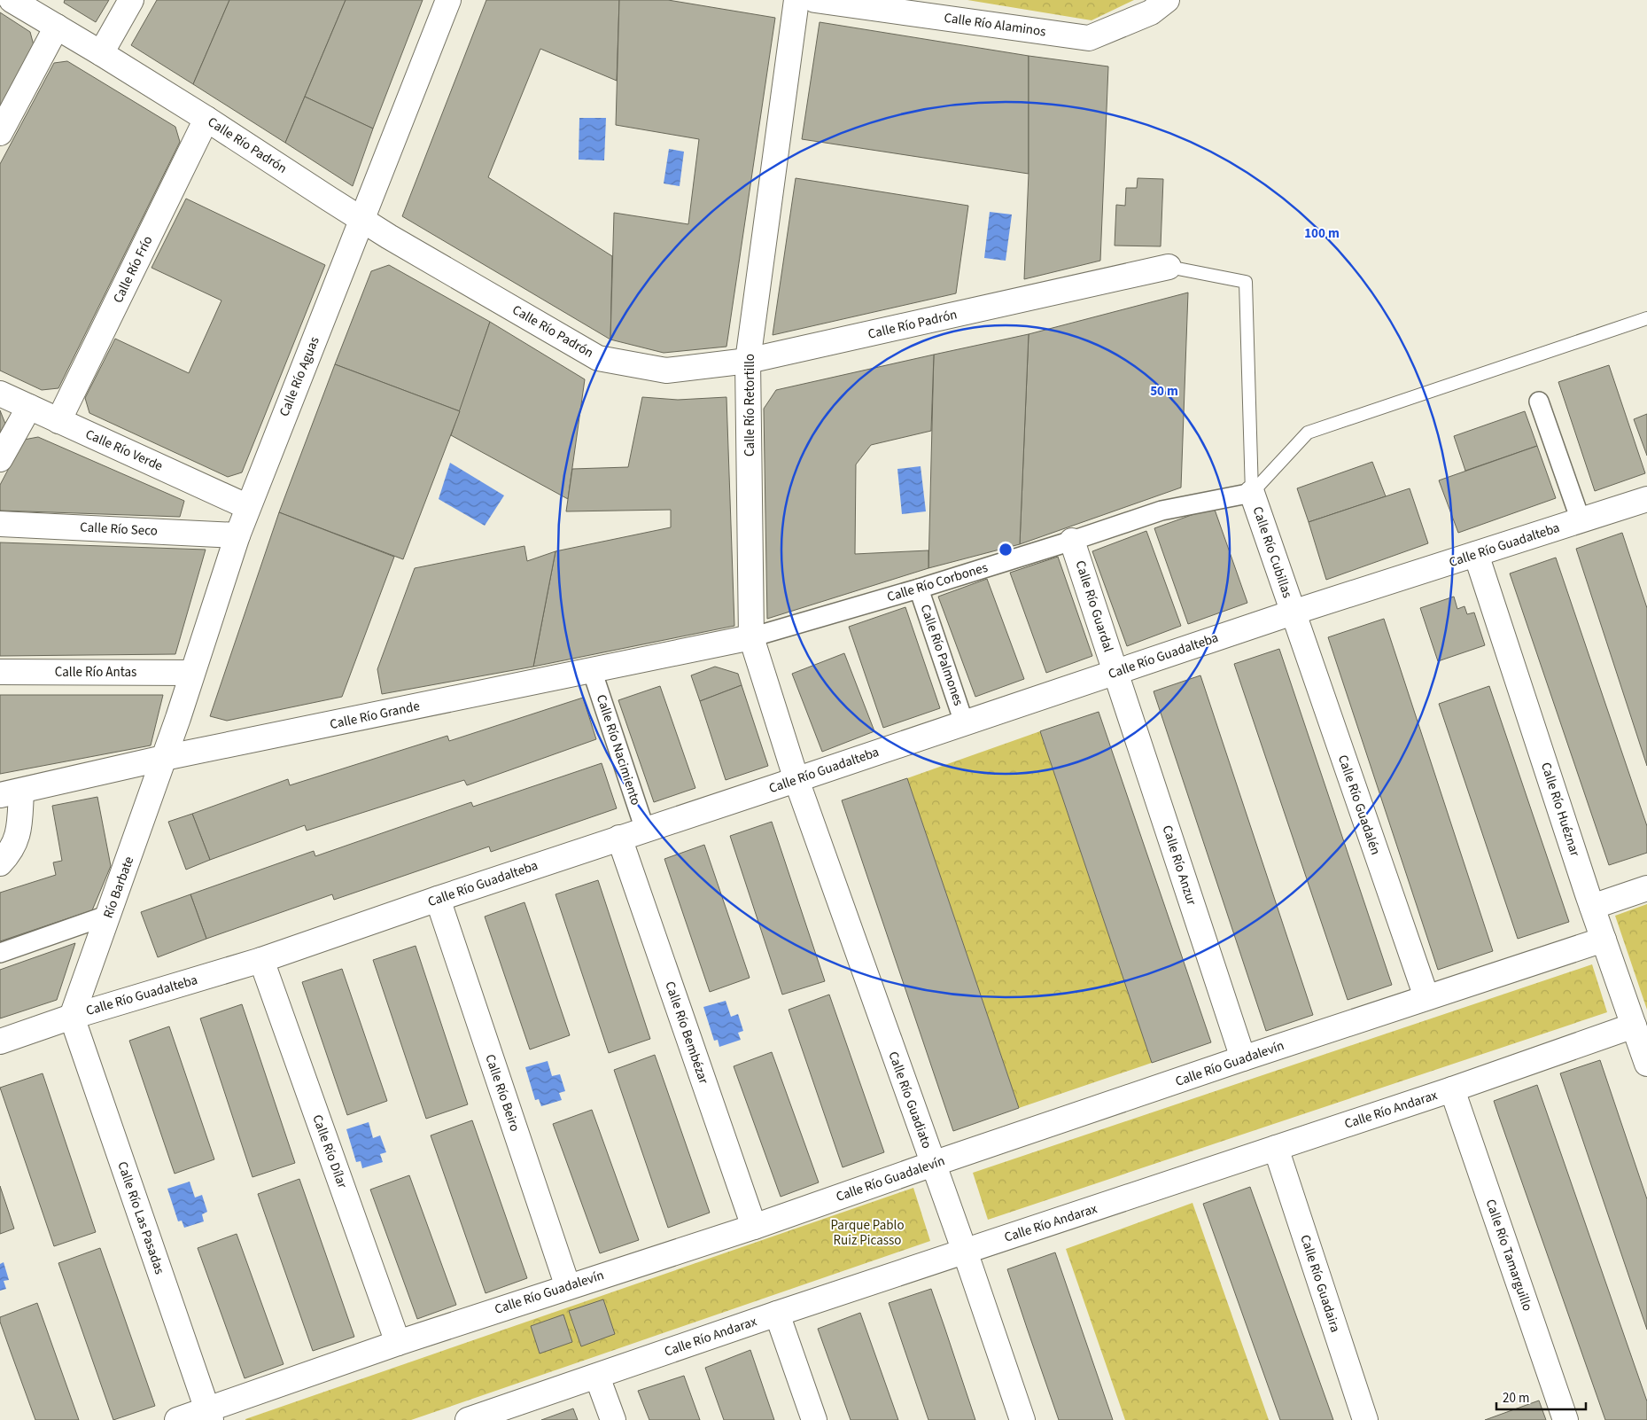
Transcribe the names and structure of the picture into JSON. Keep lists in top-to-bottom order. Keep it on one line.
{"streets":{"street":["Calle Río Alaminos","Calle Río Padrón","Calle Río Frío","Calle Río Aguas","Calle Río Retortillo","Calle Río Verde","Calle Río Seco","Calle Río Guadalteba","Calle Río Cubillas","Calle Río Corbones","Calle Río Guardal","Calle Río Palmones","Calle Río Antas","Calle Río Grande","Calle Río Nacimiento","Calle Río Guadalén","Calle Río Huéznar","Calle Río Anzur","Río Barbate","Calle Río Bembézar","Calle Río Guadalevín","Calle Río Beiro","Calle Río Guadiato","Calle Río Andarax","Calle Río Dílar","Calle Río Las Pasadas","Calle Río Tamarguillo","Calle Río Guadaira"]},"crossings":[["Calle Río Padrón","Calle Río Frío"],["Calle Río Padrón","Calle Río Aguas"],["Calle Río Padrón","Calle Río Retortillo"],["Calle Río Frío","Calle Río Verde"],["Calle Río Aguas","Calle Río Verde"],["Calle Río Aguas","Calle Río Seco"],["Calle Río Aguas","Calle Río Antas"],["Calle Río Aguas","Calle Río Grande"],["Calle Río Aguas","Río Barbate"],["Calle Río Retortillo","Calle Río Guadalteba"],["Calle Río Retortillo","Calle Río Corbones"],["Calle Río Retortillo","Calle Río Grande"],["Calle Río Retortillo","Calle Río Guadiato"],["Calle Río Guadalteba","Calle Río Cubillas"],["Calle Río Guadalteba","Calle Río Guardal"],["Calle Río Guadalteba","Calle Río Palmones"],["Calle Río Guadalteba","Calle Río Nacimiento"],["Calle Río Guadalteba","Calle Río Guadalén"],["Calle Río Guadalteba","Calle Río Huéznar"],["Calle Río Guadalteba","Calle Río Anzur"],["Calle Río Guadalteba","Río Barbate"],["Calle Río Guadalteba","Calle Río Bembézar"],["Calle Río Guadalteba","Calle Río Beiro"],["Calle Río Guadalteba","Calle Río Guadiato"],["Calle Río Guadalteba","Calle Río Dílar"],["Calle Río Guadalteba","Calle Río Las Pasadas"],["Calle Río Cubillas","Calle Río Corbones"],["Calle Río Cubillas","Calle Río Guadalén"],["Calle Río Corbones","Calle Río Guardal"],["Calle Río Corbones","Calle Río Palmones"],["Calle Río Corbones","Calle Río Grande"],["Calle Río Guardal","Calle Río Anzur"],["Calle Río Grande","Calle Río Nacimiento"],["Calle Río Grande","Río Barbate"],["Calle Río Guadalén","Calle Río Guadalevín"],["Calle Río Huéznar","Calle Río Guadalevín"],["Calle Río Huéznar","Calle Río Andarax"],["Calle Río Anzur","Calle Río Guadalevín"],["Río Barbate","Calle Río Las Pasadas"],["Calle Río Bembézar","Calle Río Guadalevín"],["Calle Río Guadalevín","Calle Río Beiro"],["Calle Río Guadalevín","Calle Río Guadiato"],["Calle Río Guadalevín","Calle Río Dílar"],["Calle Río Guadalevín","Calle Río Las Pasadas"],["Calle Río Guadiato","Calle Río Andarax"],["Calle Río Andarax","Calle Río Tamarguillo"],["Calle Río Andarax","Calle Río Guadaira"]],"parks":["Parque Pablo Ruiz Picasso"],"scale_bar":"20 m","rings":["100 m","50 m"]}
